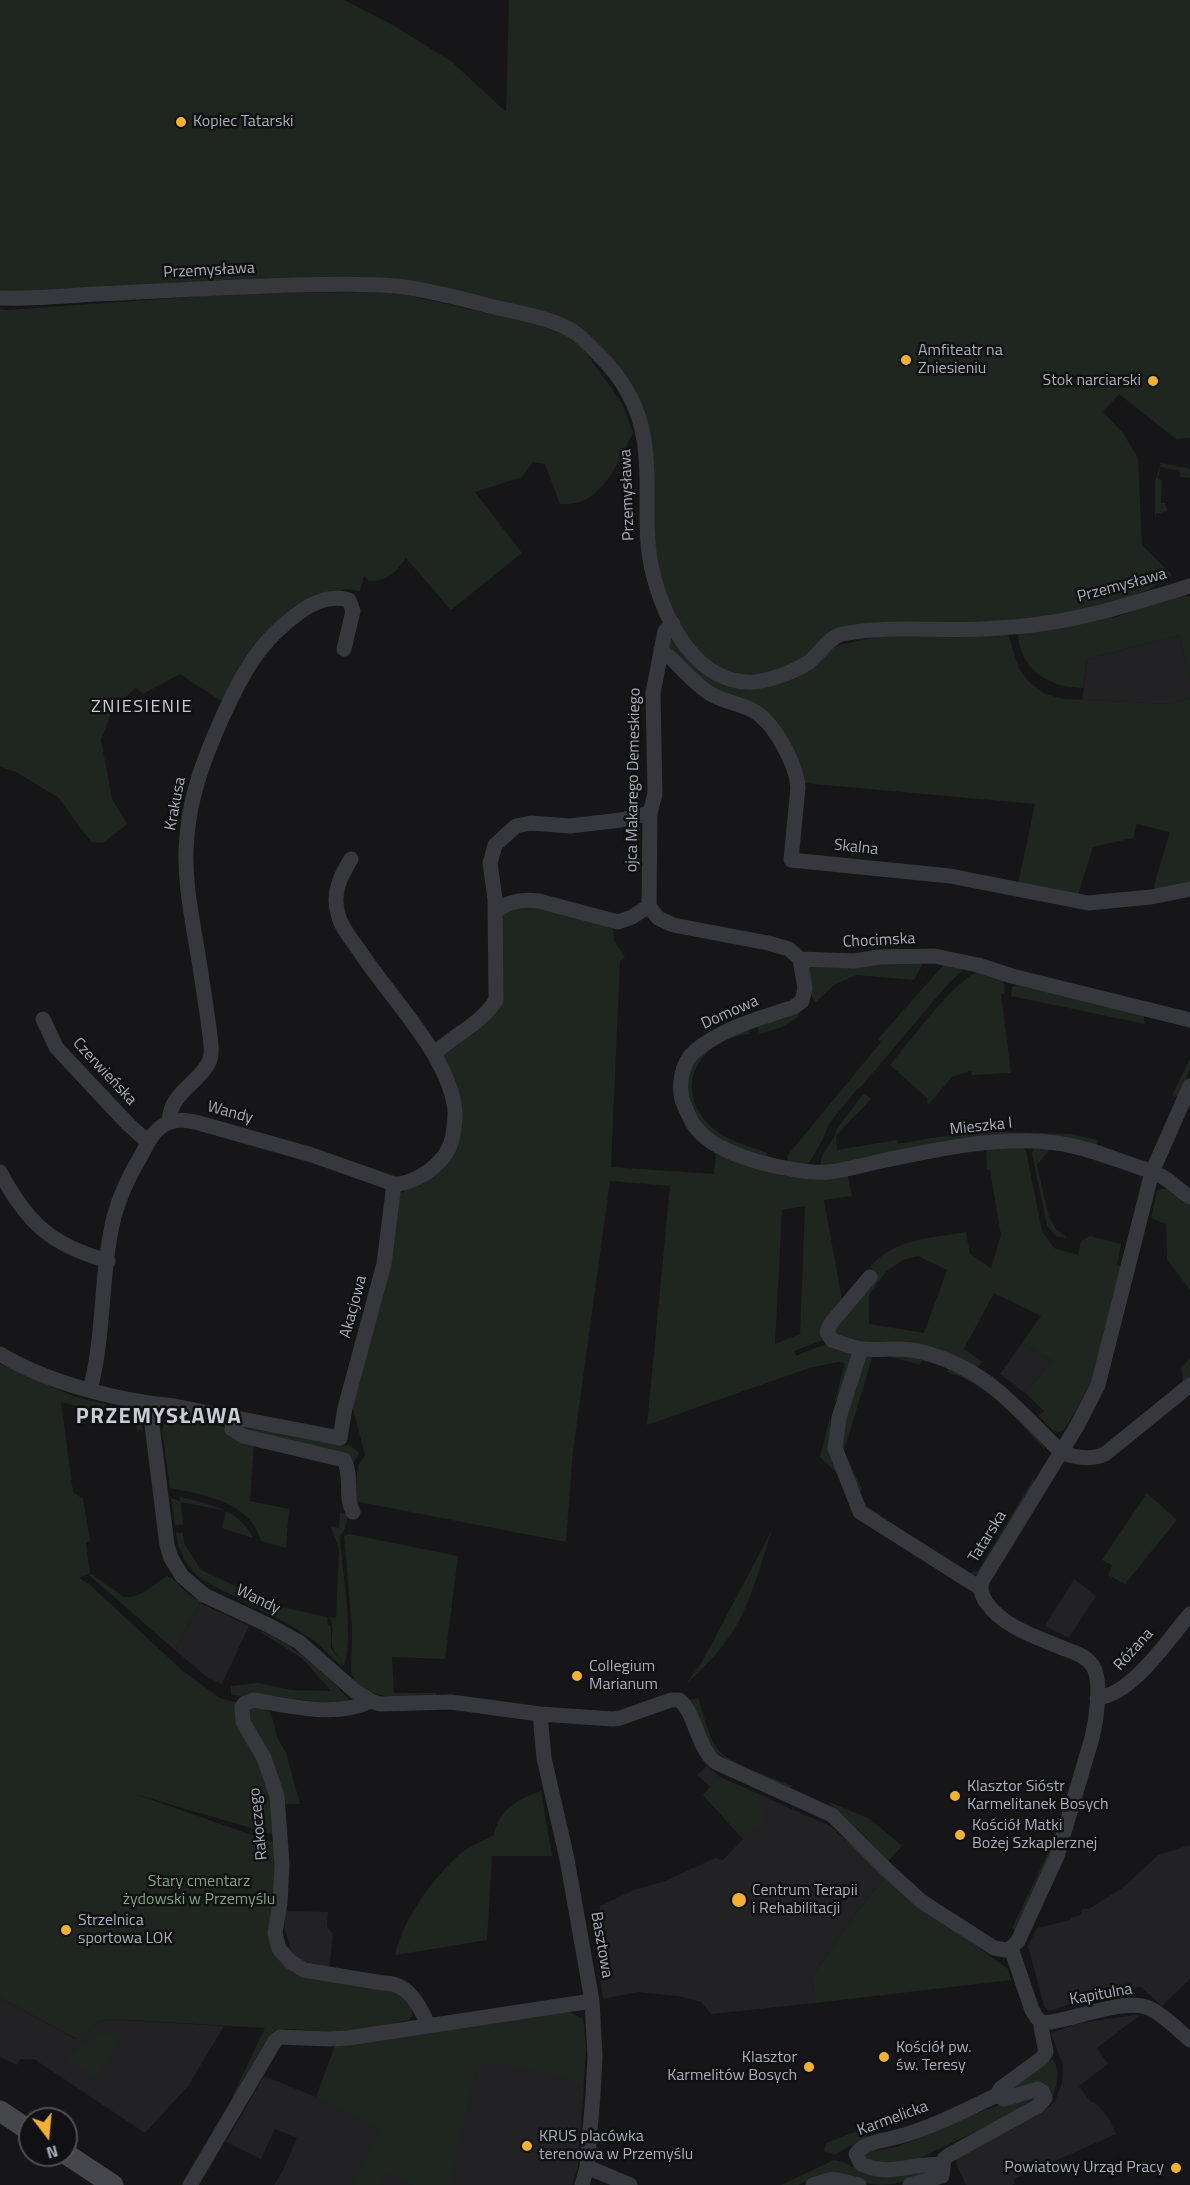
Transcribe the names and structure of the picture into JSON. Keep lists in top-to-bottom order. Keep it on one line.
{"streets":{"street":["Przemysława","ojca Makarego Demeskiego","Krakusa","Skalna","Chocimska","Domowa","Czerwieńska","Wandy","Mieszka I","Akacjowa","Tatarska","Różana","Rakoczego","Basztowa","Kapitulna","Karmelicka"]},"crossings":[["Przemysława","ojca Makarego Demeskiego"],["ojca Makarego Demeskiego","Skalna"],["ojca Makarego Demeskiego","Chocimska"],["Krakusa","Wandy"],["Chocimska","Domowa"],["Domowa","Mieszka I"],["Wandy","Akacjowa"],["Wandy","Rakoczego"],["Mieszka I","Tatarska"],["Tatarska","Różana"],["Kapitulna","Karmelicka"]],"districts":["ZNIESIENIE","PRZEMYSŁAWA"],"parks":["Stary cmentarz żydowski w Przemyślu"],"places":["Kopiec Tatarski","Amfiteatr na Zniesieniu","Stok narciarski","Collegium Marianum","Klasztor Sióstr Karmelitanek Bosych","Kościół Matki Bożej Szkaplerznej","Centrum Terapii i Rehabilitacji","Strzelnica sportowa LOK","Kościół pw. św. Teresy","Klasztor Karmelitów Bosych","KRUS placówka terenowa w Przemyślu","Powiatowy Urząd Pracy"],"north":"bottom"}
